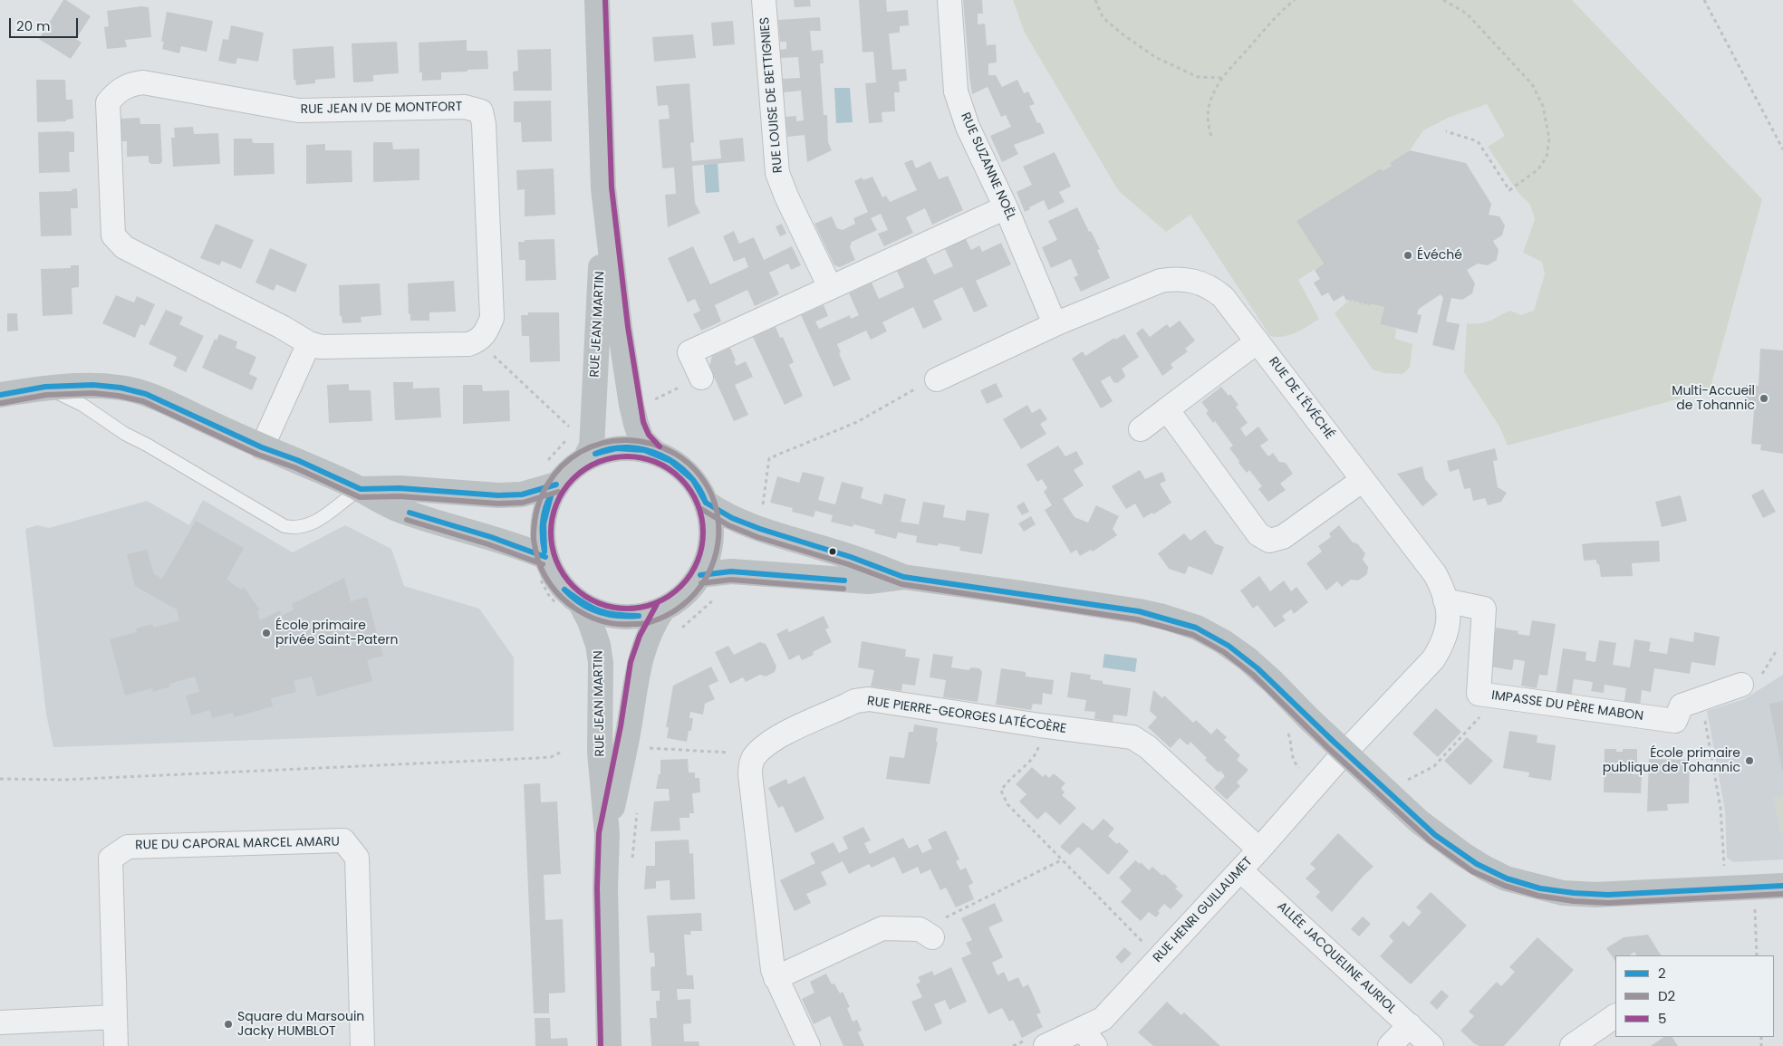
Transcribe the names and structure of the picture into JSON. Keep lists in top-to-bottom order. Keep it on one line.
{"streets":{"street":["RUE LOUISE DE BETTIGNIES","RUE JEAN IV DE MONTFORT","RUE SUZANNE NOËL","RUE JEAN MARTIN","RUE DE L'ÉVÉCHÉ","IMPASSE DU PÈRE MABON","RUE PIERRE-GEORGES LATÉCOÈRE","RUE DU CAPORAL MARCEL AMARU","RUE HENRI GUILLAUMET","ALLÉE JACQUELINE AURIOL"]},"crossings":[["RUE SUZANNE NOËL","RUE DE L'ÉVÉCHÉ"],["RUE DE L'ÉVÉCHÉ","IMPASSE DU PÈRE MABON"],["RUE DE L'ÉVÉCHÉ","RUE HENRI GUILLAUMET"],["RUE PIERRE-GEORGES LATÉCOÈRE","RUE HENRI GUILLAUMET"],["RUE HENRI GUILLAUMET","ALLÉE JACQUELINE AURIOL"]],"places":["Évéché","Multi-Accueil de Tohannic","École primaire privée Saint-Patern","École primaire publique de Tohannic","Square du Marsouin Jacky HUMBLOT"],"lines":["transit line 5","transit line 2","transit line D2"],"legend":["2","D2","5"],"scale_bar":"20 m"}
